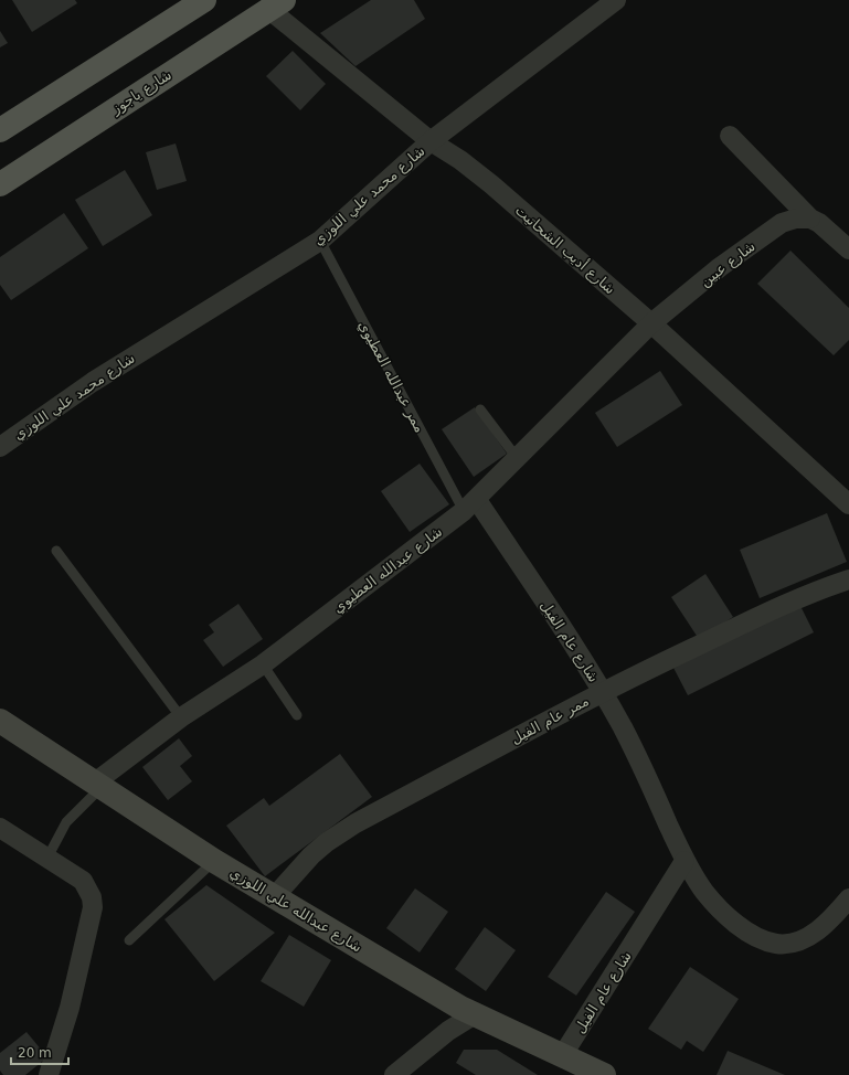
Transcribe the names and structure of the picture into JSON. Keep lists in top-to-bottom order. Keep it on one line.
{"streets":{"main road":["شارع ياجوز"],"street":["شارع محمد علي اللوزي","شارع أديب الشحاتيت","شارع عبين","شارع عبدالله العطيوي","شارع عام الفيل","ممر عام الفيل","شارع عبدالله علي اللوزي"],"lane":["ممر عبدالله العطيوي"]},"crossings":[["شارع ياجوز","شارع أديب الشحاتيت"],["شارع محمد علي اللوزي","شارع أديب الشحاتيت"],["شارع محمد علي اللوزي","ممر عبدالله العطيوي"],["شارع أديب الشحاتيت","شارع عبين"],["شارع أديب الشحاتيت","شارع عبدالله العطيوي"],["شارع عبين","شارع عبدالله العطيوي"],["ممر عبدالله العطيوي","شارع عبدالله العطيوي"],["ممر عبدالله العطيوي","شارع عام الفيل"],["شارع عبدالله العطيوي","شارع عام الفيل"],["شارع عبدالله العطيوي","شارع عبدالله علي اللوزي"],["شارع عام الفيل","ممر عام الفيل"],["شارع عام الفيل","شارع عبدالله علي اللوزي"],["ممر عام الفيل","شارع عبدالله علي اللوزي"]],"scale_bar":"20 m"}
